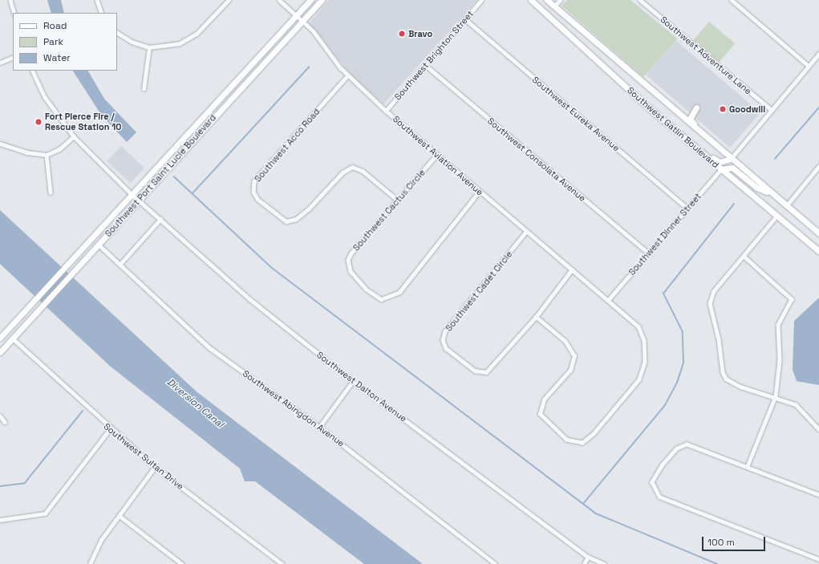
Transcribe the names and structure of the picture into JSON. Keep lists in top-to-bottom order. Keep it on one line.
{"streets":{"main road":["Southwest Gatlin Boulevard","Southwest Port Saint Lucie Boulevard"],"street":["Southwest Brighton Street","Southwest Adventure Lane","Southwest Eureka Avenue","Southwest Acco Road","Southwest Aviation Avenue","Southwest Consolata Avenue","Southwest Cactus Circle","Southwest Dinner Street","Southwest Cadet Circle","Southwest Dalton Avenue","Southwest Abingdon Avenue","Southwest Sultan Drive"]},"crossings":[["Southwest Brighton Street","Southwest Eureka Avenue"],["Southwest Brighton Street","Southwest Aviation Avenue"],["Southwest Brighton Street","Southwest Consolata Avenue"],["Southwest Eureka Avenue","Southwest Dinner Street"],["Southwest Gatlin Boulevard","Southwest Dinner Street"],["Southwest Acco Road","Southwest Aviation Avenue"],["Southwest Acco Road","Southwest Cactus Circle"],["Southwest Aviation Avenue","Southwest Port Saint Lucie Boulevard"],["Southwest Aviation Avenue","Southwest Cactus Circle"],["Southwest Aviation Avenue","Southwest Dinner Street"],["Southwest Aviation Avenue","Southwest Cadet Circle"],["Southwest Consolata Avenue","Southwest Dinner Street"],["Southwest Port Saint Lucie Boulevard","Southwest Dalton Avenue"],["Southwest Port Saint Lucie Boulevard","Southwest Abingdon Avenue"],["Southwest Port Saint Lucie Boulevard","Southwest Sultan Drive"]],"water":["Diversion Canal"],"places":["Bravo","Goodwill","Fort Pierce Fire / Rescue Station 10"],"legend":["Road","Park","Water"],"scale_bar":"100 m"}
